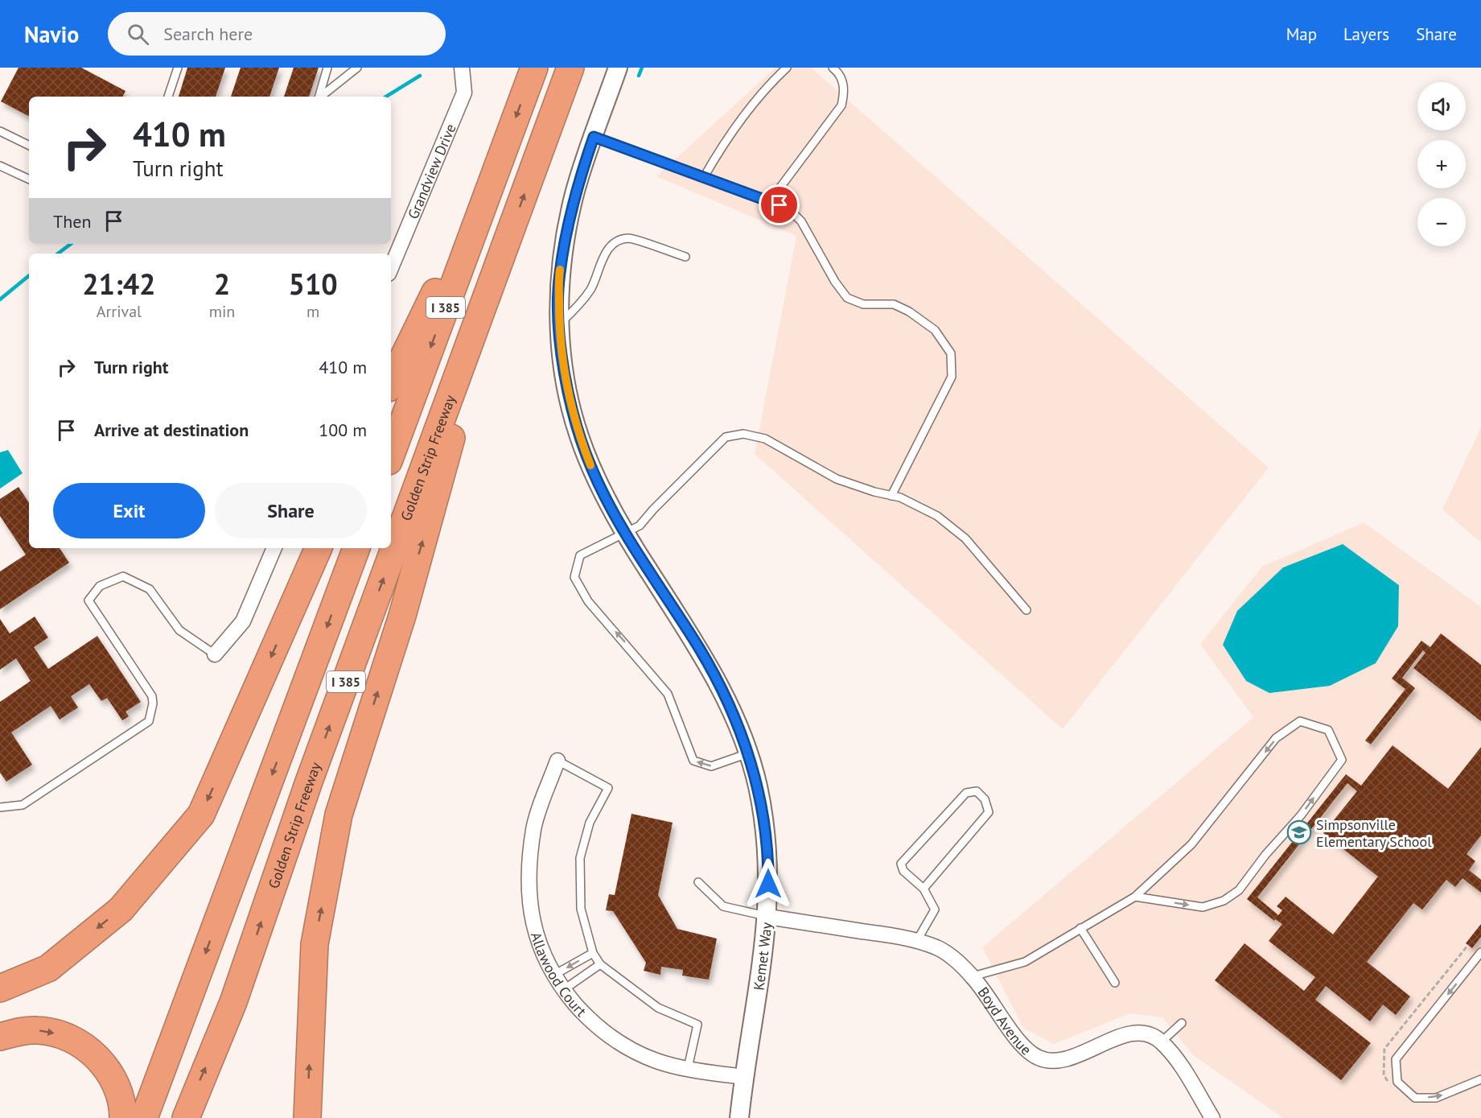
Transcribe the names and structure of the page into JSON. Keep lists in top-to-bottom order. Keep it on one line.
{"streets":{"highway":["I 385","Golden Strip Freeway"],"street":["Grandview Drive","Kemet Way","Allawood Court","Boyd Avenue"]},"crossings":[["Kemet Way","Allawood Court"],["Kemet Way","Boyd Avenue"]],"places":{"school or university":["Simpsonville Elementary School"]},"page":{"header":"Navio","search":"Search here","nav":["Map","Layers","Share"],"map_buttons":["+","−"],"turn":["410 m","Turn right"],"then":"Then","eta":["21:42","Arrival","2","min","510","m"],"list":[{"name":"Turn right","value":"410 m"},{"name":"Arrive at destination","value":"100 m"}],"buttons":["Exit","Share"]}}
